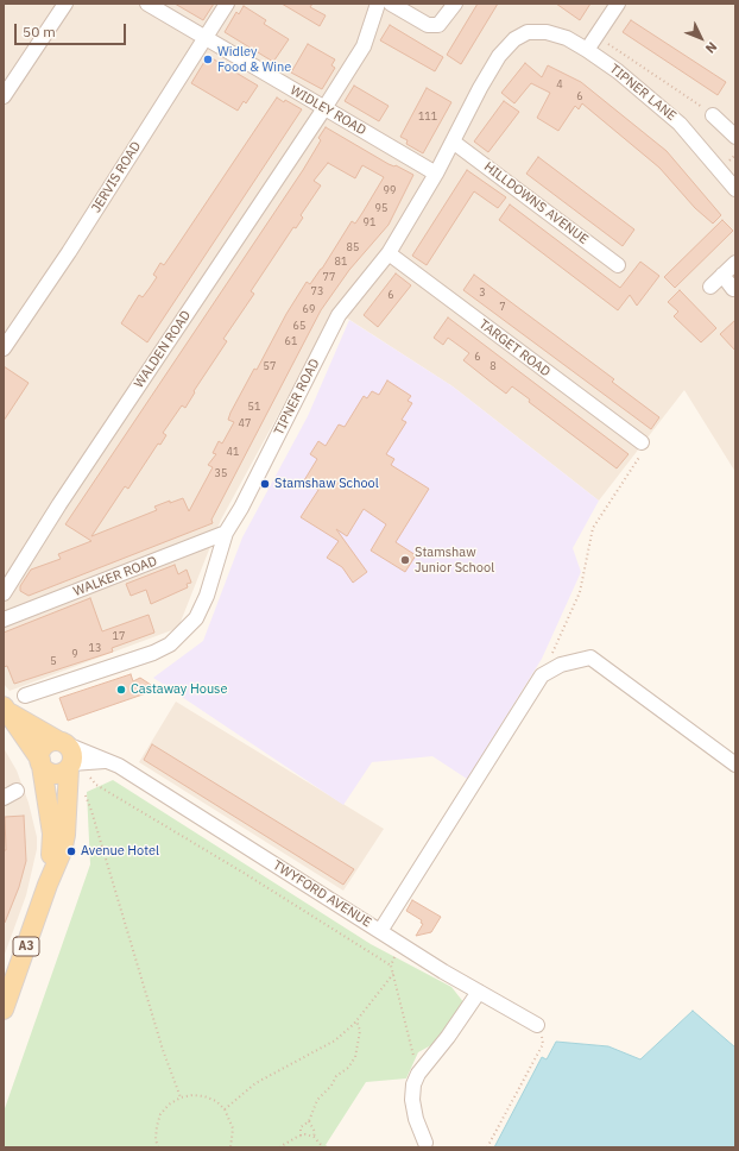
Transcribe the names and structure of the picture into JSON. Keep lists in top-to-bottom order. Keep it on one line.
{"streets":{"main road":["A3"],"street":["TIPNER LANE","WIDLEY ROAD","JERVIS ROAD","HILLDOWNS AVENUE","TARGET ROAD","WALDEN ROAD","TIPNER ROAD","WALKER ROAD","TWYFORD AVENUE"]},"crossings":[["TIPNER LANE","TIPNER ROAD"],["WIDLEY ROAD","JERVIS ROAD"],["WIDLEY ROAD","WALDEN ROAD"],["WIDLEY ROAD","TIPNER ROAD"],["HILLDOWNS AVENUE","TIPNER ROAD"],["TARGET ROAD","TIPNER ROAD"],["TIPNER ROAD","WALKER ROAD"],["TWYFORD AVENUE","A3"]],"places":["Widley Food & Wine","Stamshaw School","Stamshaw Junior School","Castaway House","Avenue Hotel"],"house_numbers":["4","6","111","99","95","91","85","81","77","73","3","6","7","69","65","61","6","57","8","51","47","41","35","17","13","9","5"],"scale_bar":"50 m","north":"bottom right"}
